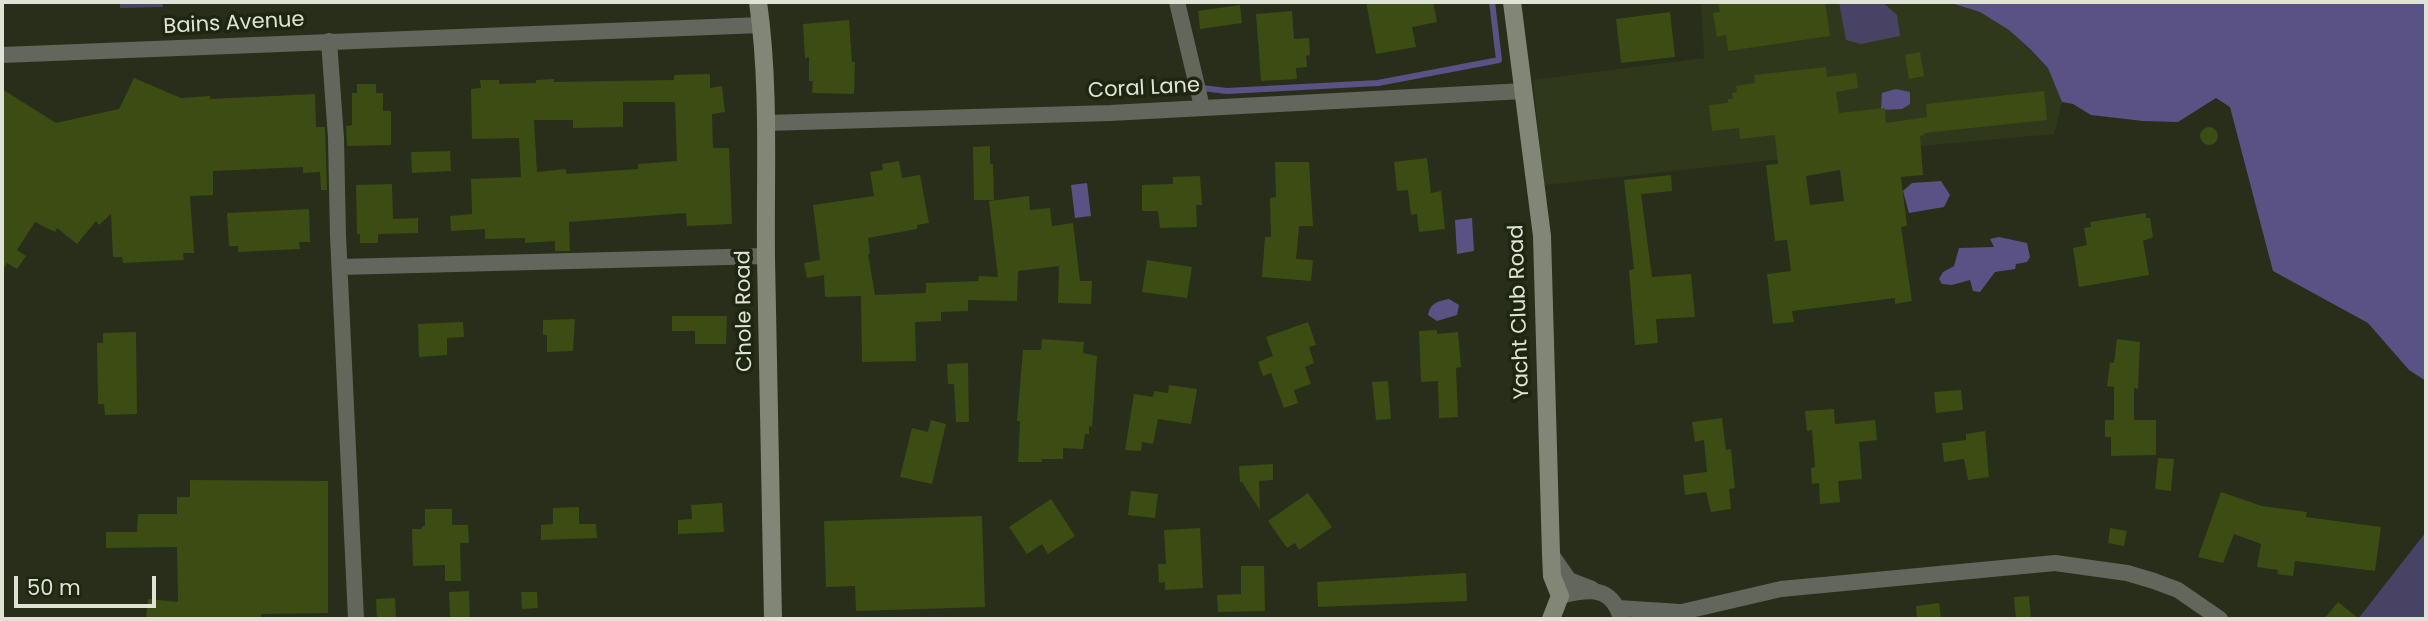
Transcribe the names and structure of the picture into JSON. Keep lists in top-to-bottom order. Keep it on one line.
{"streets":{"street":["Bains Avenue","Coral Lane","Chole Road","Yacht Club Road"]},"crossings":[["Bains Avenue","Chole Road"],["Coral Lane","Chole Road"],["Coral Lane","Yacht Club Road"]],"scale_bar":"50 m"}
